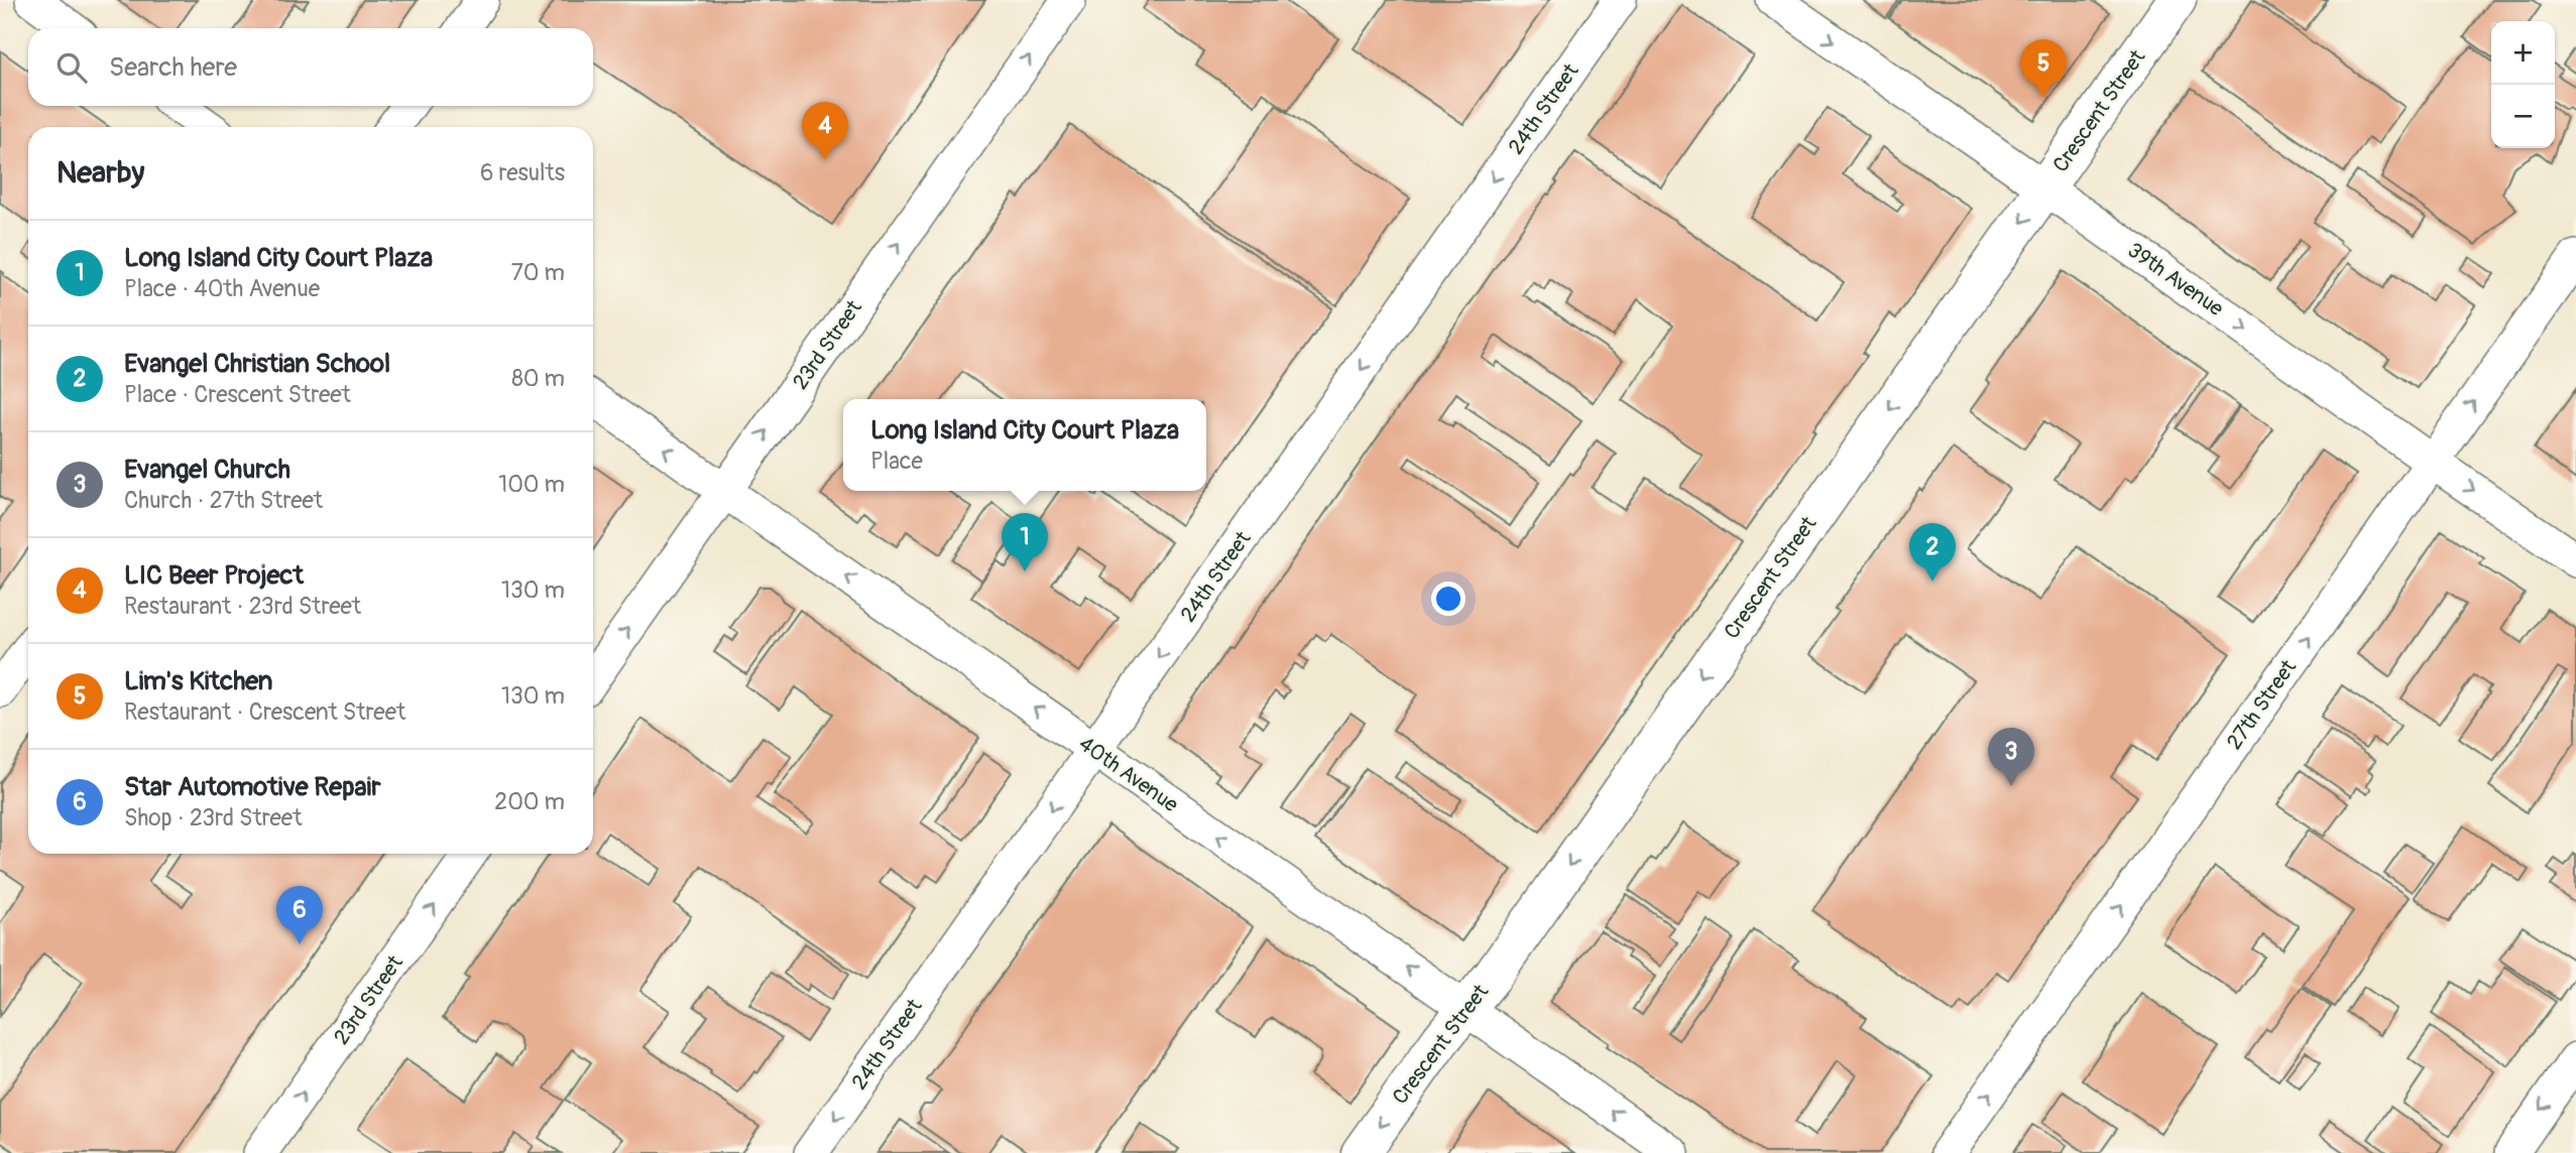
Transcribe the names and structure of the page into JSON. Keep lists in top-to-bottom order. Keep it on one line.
{"streets":{"street":["24th Street","Crescent Street","39th Avenue","23rd Street","27th Street","40th Avenue"]},"crossings":[["24th Street","40th Avenue"],["Crescent Street","39th Avenue"],["Crescent Street","40th Avenue"],["39th Avenue","27th Street"],["23rd Street","40th Avenue"]],"one_way":["24th Street","Crescent Street","39th Avenue","23rd Street","27th Street","40th Avenue"],"page":{"map_buttons":["+","−"],"search":"Search here","pins":["5","4","1","2","3","6"],"heading":["Nearby","6 results"],"list":[{"mark":"1","name":"Long Island City Court Plaza","note":"Place · 40th Avenue","value":"70 m"},{"mark":"2","name":"Evangel Christian School","note":"Place · Crescent Street","value":"80 m"},{"mark":"3","name":"Evangel Church","note":"Church · 27th Street","value":"100 m"},{"mark":"4","name":"LIC Beer Project","note":"Restaurant · 23rd Street","value":"130 m"},{"mark":"5","name":"Lim's Kitchen","note":"Restaurant · Crescent Street","value":"130 m"},{"mark":"6","name":"Star Automotive Repair","note":"Shop · 23rd Street","value":"200 m"}],"popup":["Long Island City Court Plaza","Place"]}}
